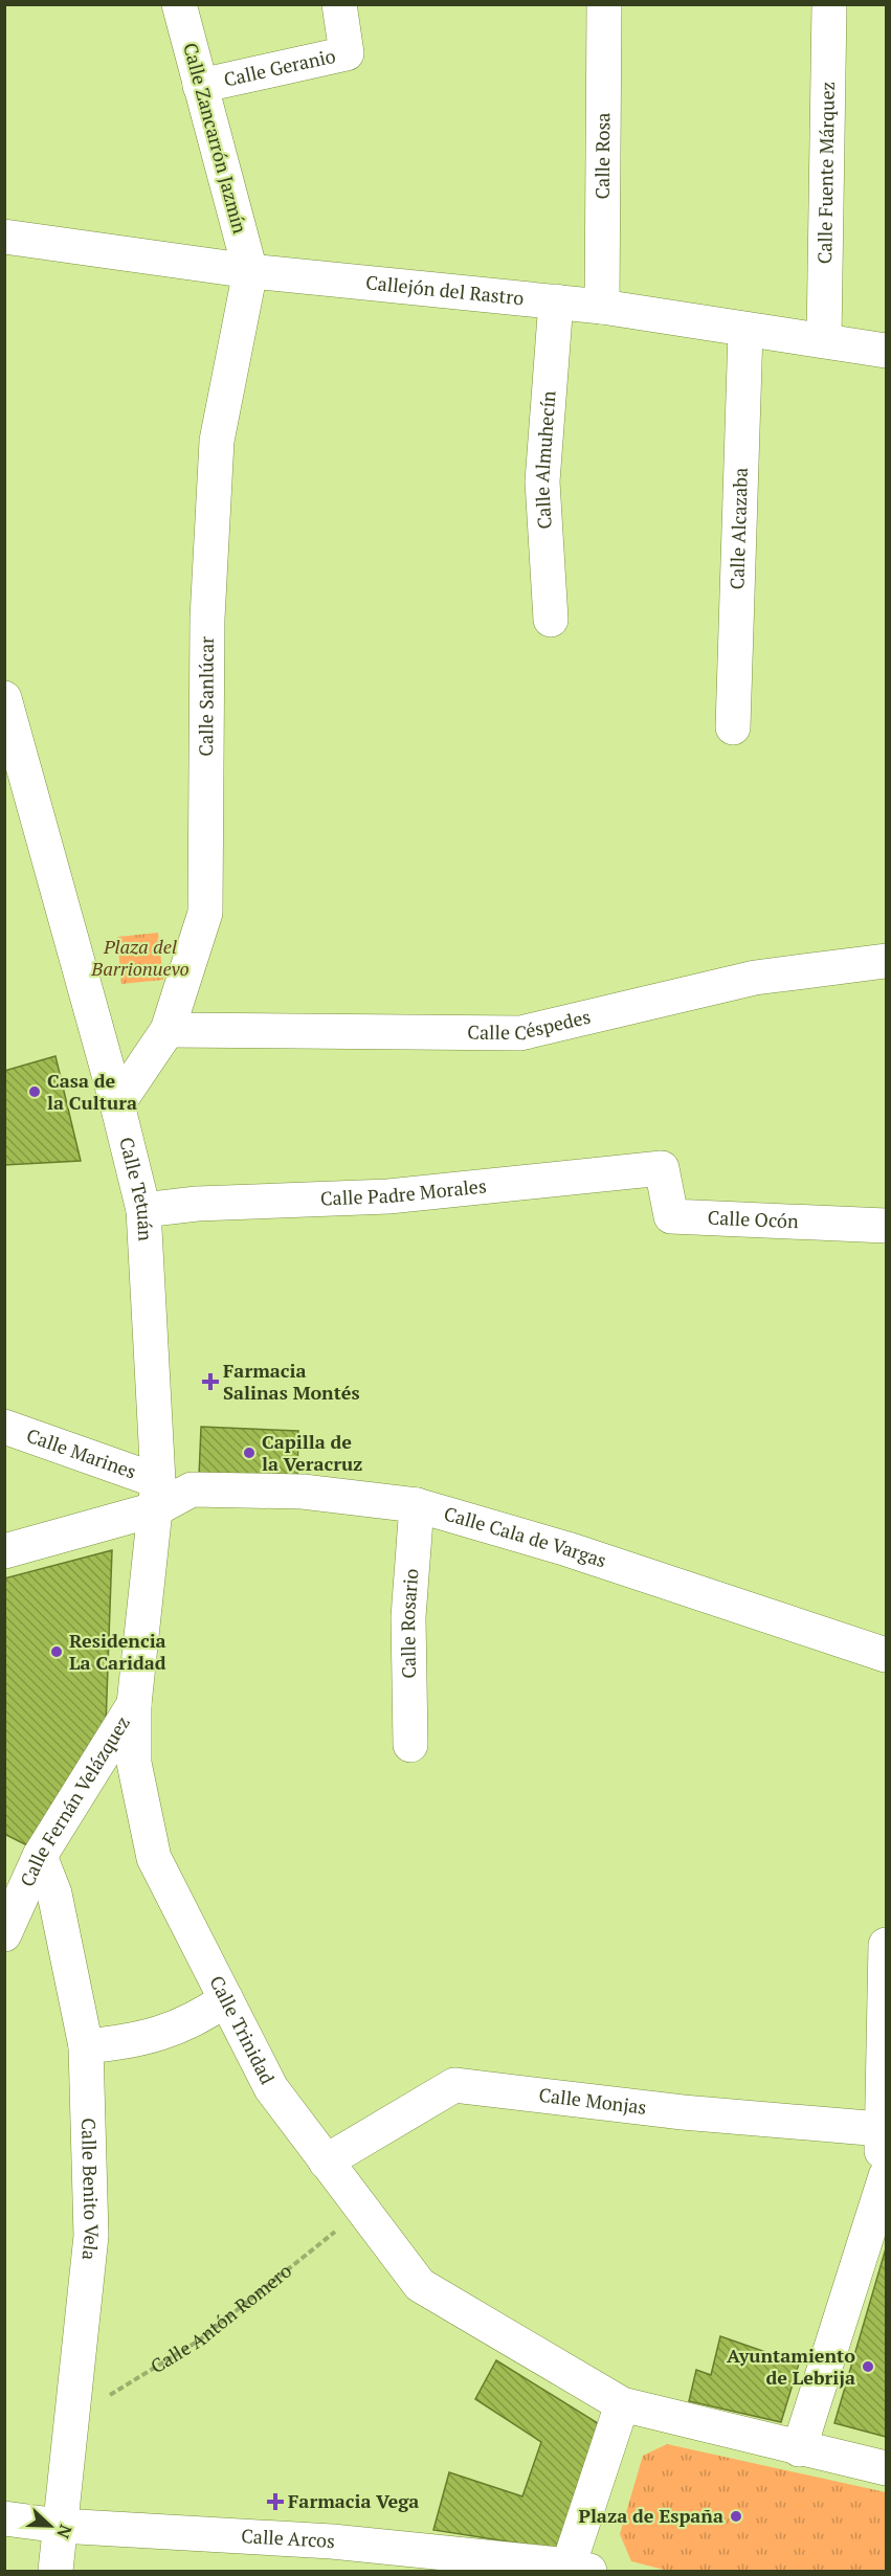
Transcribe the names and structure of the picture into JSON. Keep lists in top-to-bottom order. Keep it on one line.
{"streets":{"street":["Calle Geranio","Calle Zancarrón Jazmín","Calle Rosa","Calle Fuente Márquez","Callejón del Rastro","Calle Almuhecín","Calle Alcazaba","Calle Sanlúcar","Calle Céspedes","Calle Tetuán","Calle Padre Morales","Calle Ocón","Calle Marines","Calle Cala de Vargas","Calle Rosario","Calle Fernán Velázquez","Calle Trinidad","Calle Monjas","Calle Benito Vela","Calle Arcos"],"path":["Calle Antón Romero"]},"crossings":[["Calle Geranio","Calle Zancarrón Jazmín"],["Calle Zancarrón Jazmín","Callejón del Rastro"],["Calle Zancarrón Jazmín","Calle Sanlúcar"],["Calle Rosa","Callejón del Rastro"],["Calle Fuente Márquez","Callejón del Rastro"],["Callejón del Rastro","Calle Almuhecín"],["Callejón del Rastro","Calle Alcazaba"],["Callejón del Rastro","Calle Sanlúcar"],["Calle Sanlúcar","Calle Céspedes"],["Calle Sanlúcar","Calle Tetuán"],["Calle Tetuán","Calle Padre Morales"],["Calle Tetuán","Calle Marines"],["Calle Tetuán","Calle Cala de Vargas"],["Calle Tetuán","Calle Trinidad"],["Calle Padre Morales","Calle Ocón"],["Calle Marines","Calle Cala de Vargas"],["Calle Marines","Calle Trinidad"],["Calle Cala de Vargas","Calle Rosario"],["Calle Cala de Vargas","Calle Trinidad"],["Calle Fernán Velázquez","Calle Trinidad"],["Calle Fernán Velázquez","Calle Benito Vela"],["Calle Trinidad","Calle Monjas"],["Calle Trinidad","Calle Antón Romero"],["Calle Benito Vela","Calle Antón Romero"],["Calle Benito Vela","Calle Arcos"]],"parks":["Plaza del Barrionuevo"],"places":{"other":["Casa de la Cultura","Capilla de la Veracruz","Residencia La Caridad","Ayuntamiento de Lebrija","Plaza de España"],"health":["Farmacia Salinas Montés","Farmacia Vega"]},"north":"right"}
